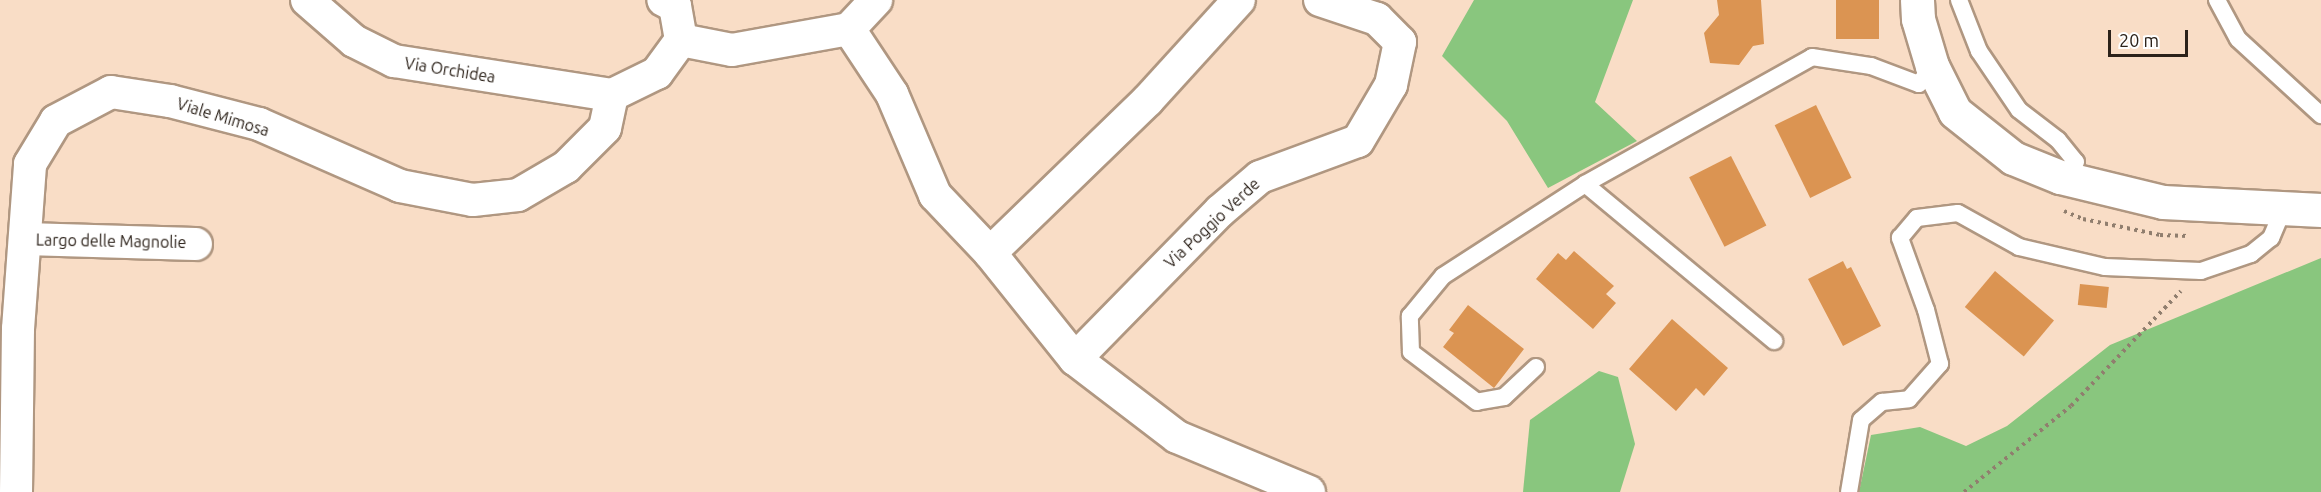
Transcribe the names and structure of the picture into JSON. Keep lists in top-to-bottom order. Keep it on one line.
{"streets":{"street":["Via Orchidea","Viale Mimosa","Via Poggio Verde","Largo delle Magnolie"]},"crossings":[["Via Orchidea","Viale Mimosa"],["Viale Mimosa","Largo delle Magnolie"]],"scale_bar":"20 m"}
